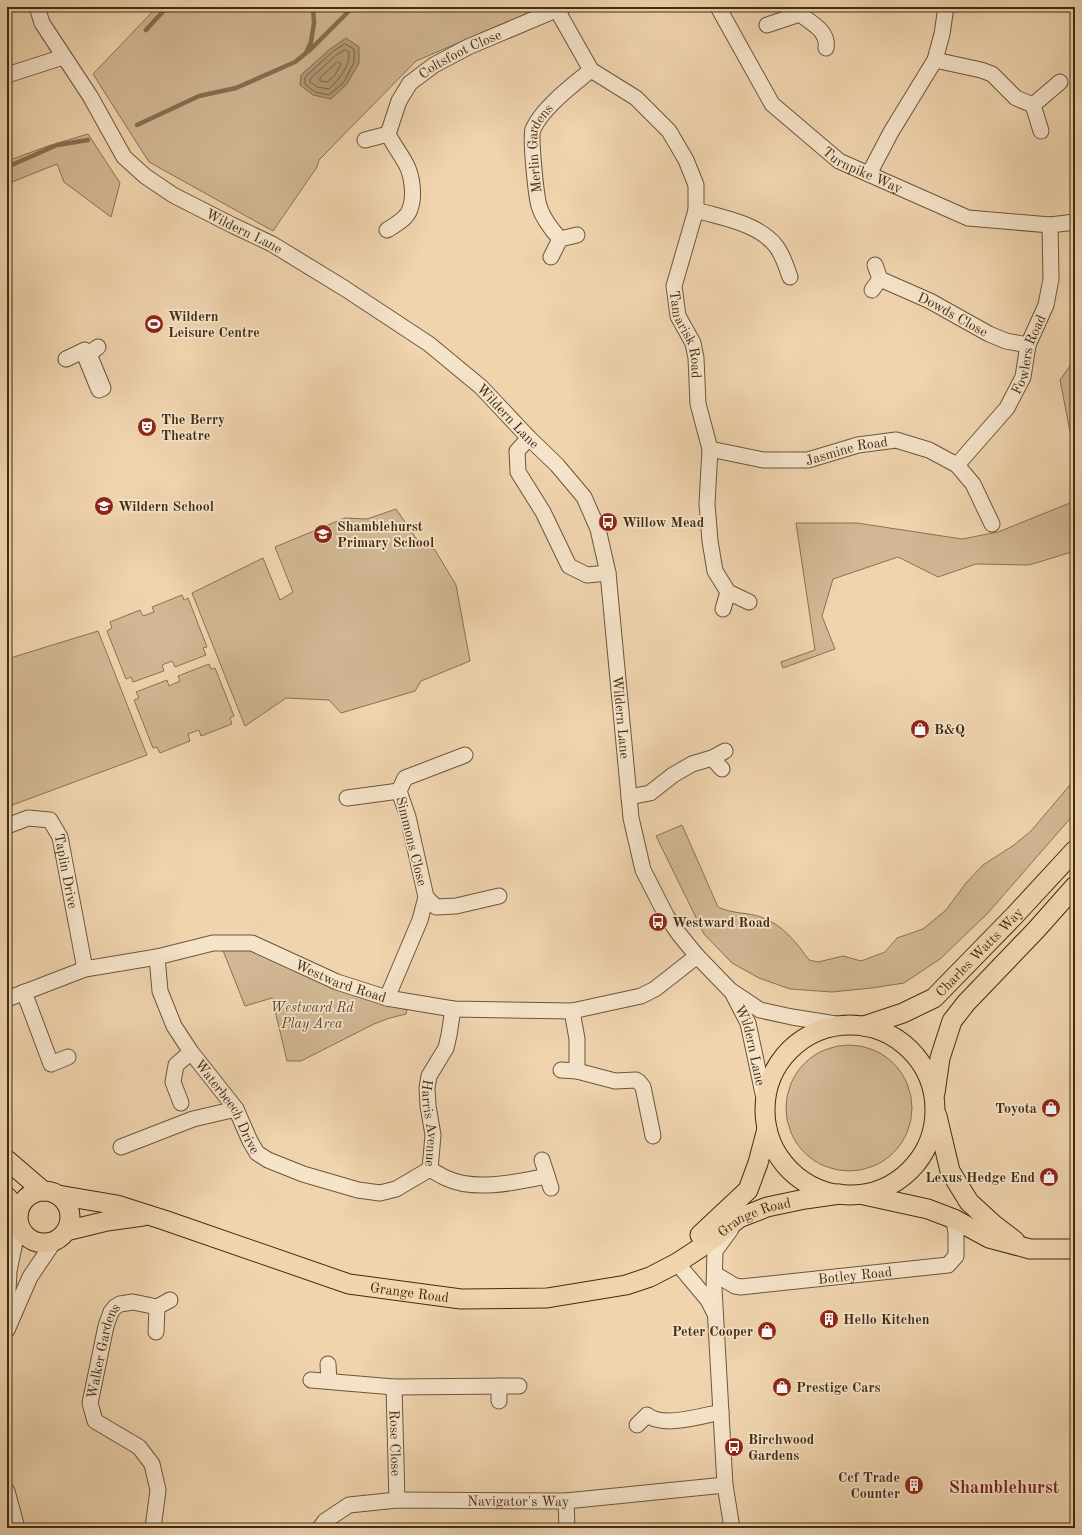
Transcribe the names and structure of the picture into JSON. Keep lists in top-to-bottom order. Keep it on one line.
{"streets":{"main road":["Charles Watts Way","Grange Road"],"street":["Coltsfoot Close","Merlin Gardens","Turnpike Way","Wildern Lane","Dowds Close","Tamarisk Road","Fowlers Road","Jasmine Road","Simmons Close","Taplin Drive","Westward Road","Waterbeech Drive","Harris Avenue","Botley Road","Walker Gardens","Rose Close","Navigator's Way"]},"crossings":[["Coltsfoot Close","Tamarisk Road"],["Merlin Gardens","Tamarisk Road"],["Turnpike Way","Fowlers Road"],["Wildern Lane","Westward Road"],["Dowds Close","Fowlers Road"],["Tamarisk Road","Jasmine Road"],["Fowlers Road","Jasmine Road"],["Simmons Close","Westward Road"],["Taplin Drive","Westward Road"],["Charles Watts Way","Grange Road"],["Westward Road","Waterbeech Drive"],["Westward Road","Harris Avenue"],["Waterbeech Drive","Harris Avenue"],["Rose Close","Navigator's Way"]],"districts":["Shamblehurst"],"parks":["Westward Rd Play Area"],"places":{"sports":["Wildern Leisure Centre"],"theatre":["The Berry Theatre"],"school or university":["Wildern School","Shamblehurst Primary School"],"bus stop":["Willow Mead","Westward Road","Birchwood Gardens"],"shop":["B&Q","Toyota","Lexus Hedge End","Peter Cooper","Prestige Cars"],"building":["Hello Kitchen","Ccf Trade Counter"]}}
